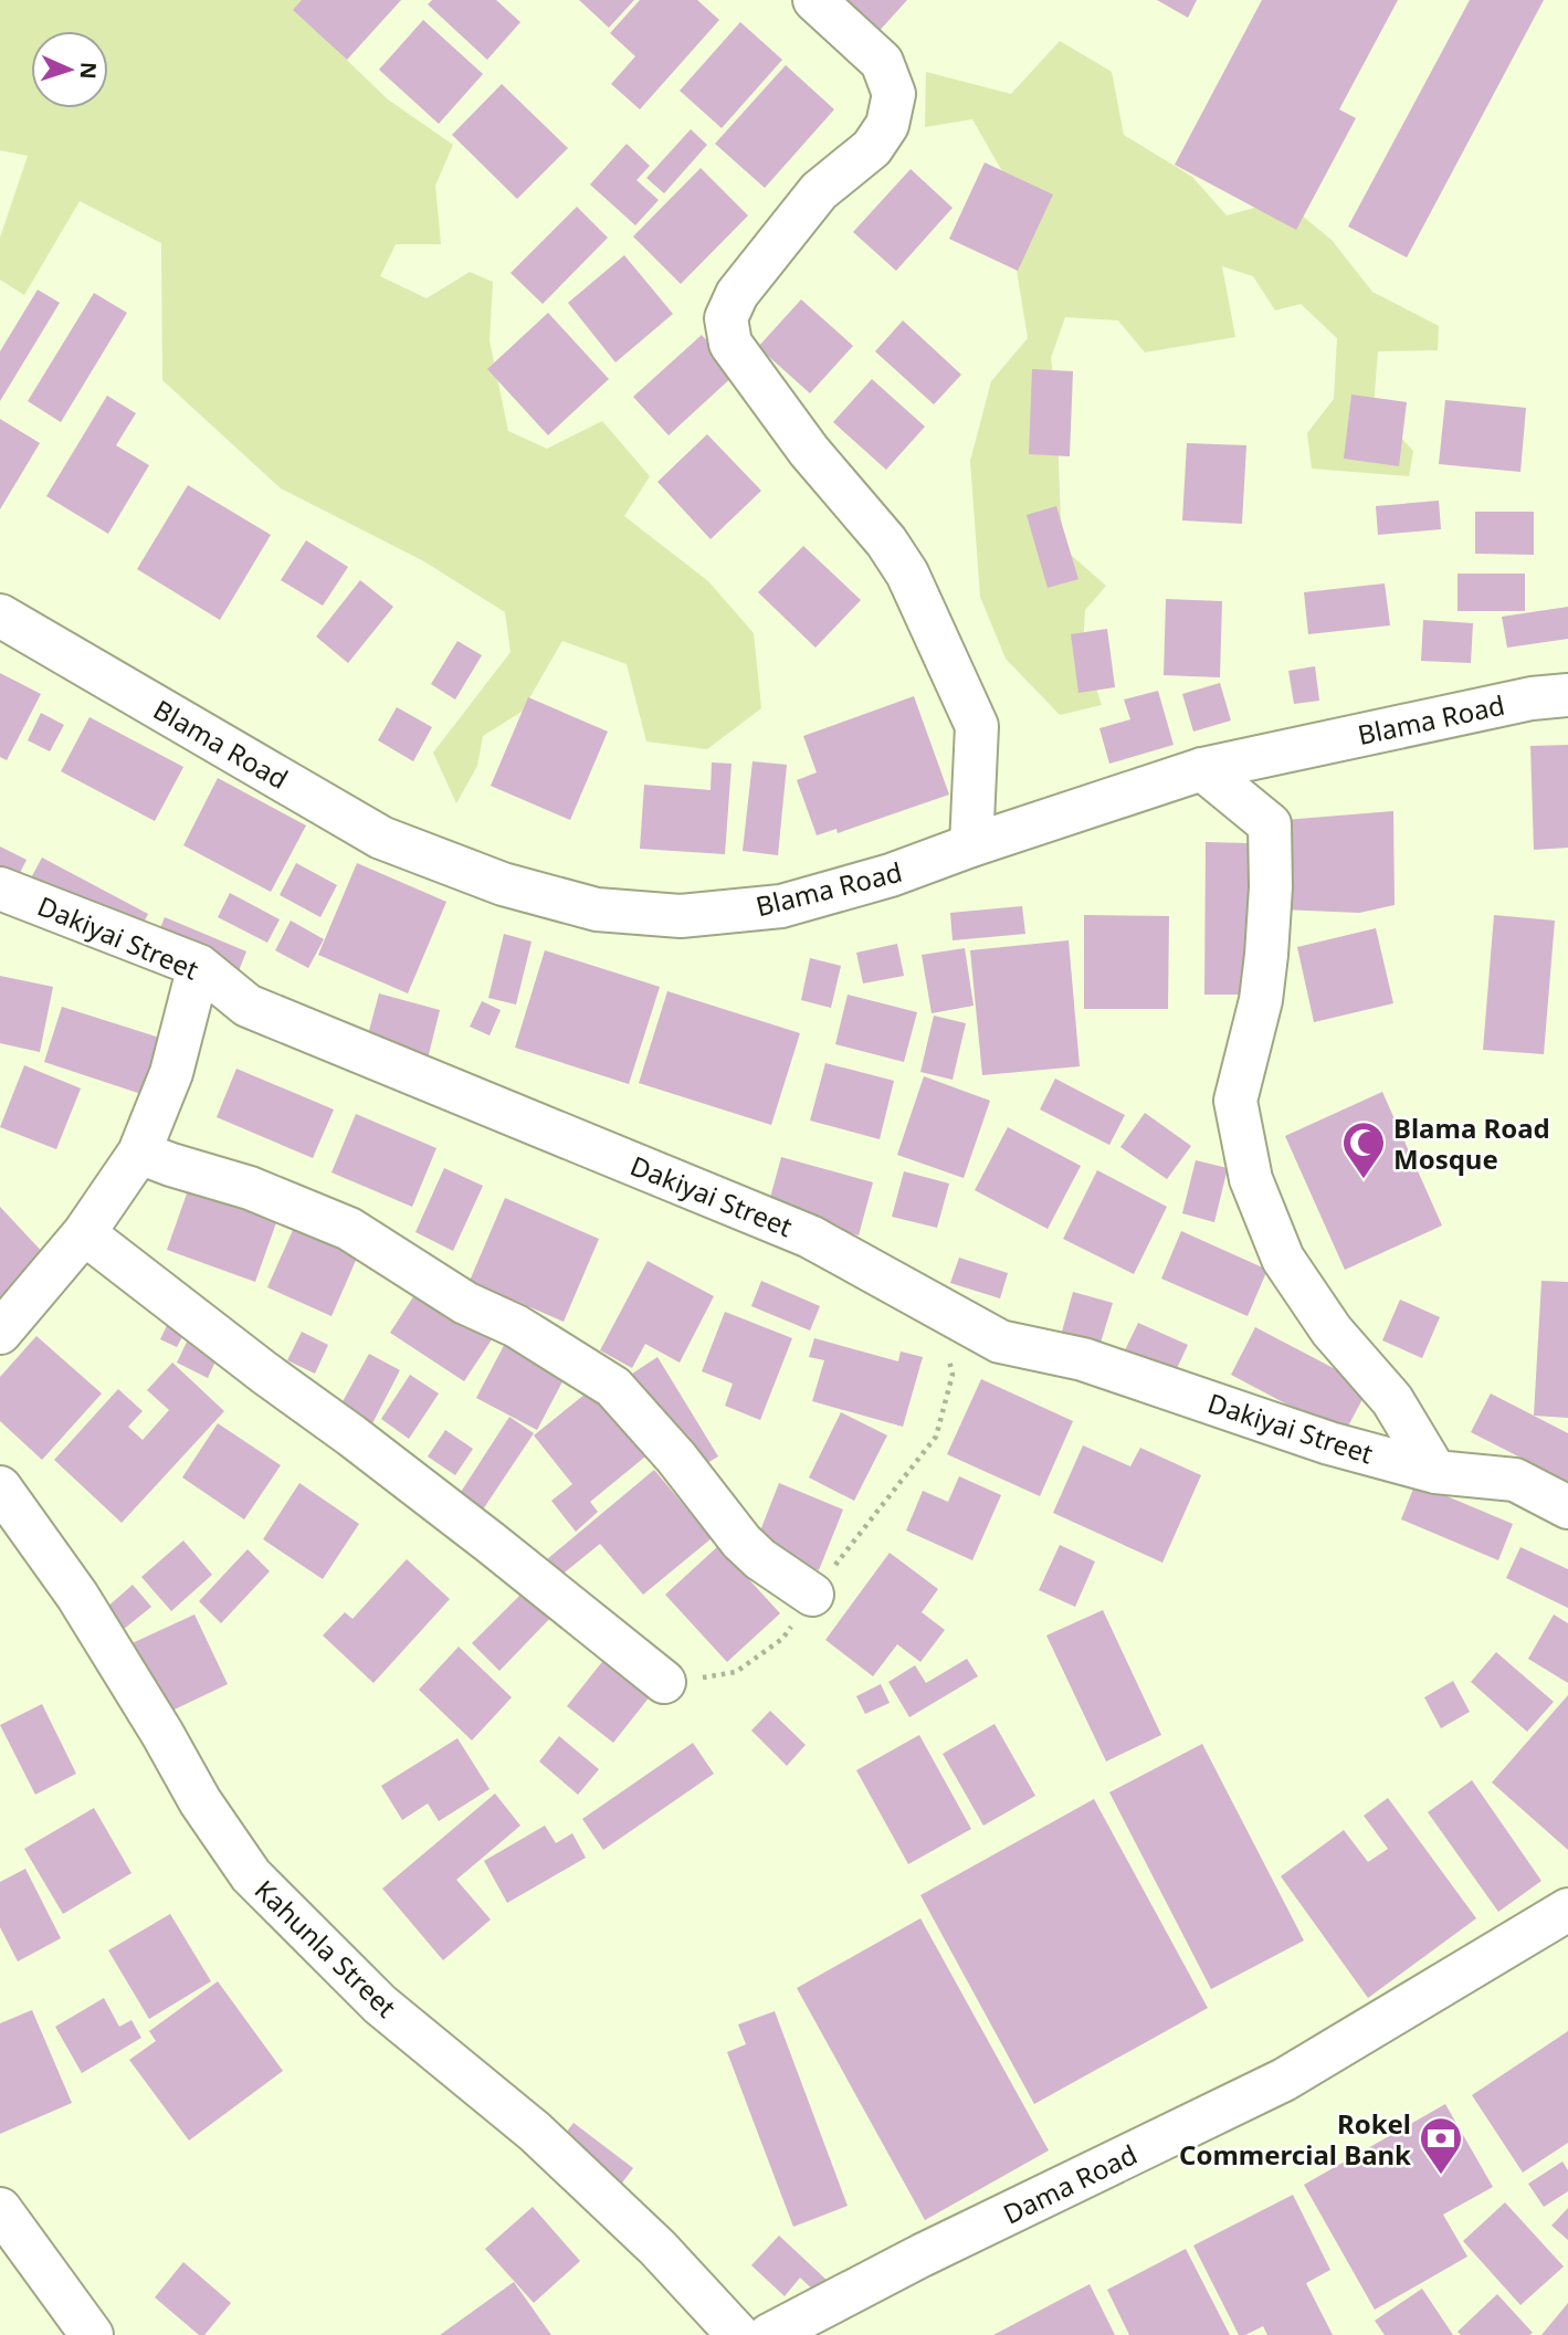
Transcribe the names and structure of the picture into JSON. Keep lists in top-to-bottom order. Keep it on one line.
{"streets":{"main road":["Blama Road","Dakiyai Street","Kahunla Street","Dama Road"]},"places":{"mosque":["Blama Road Mosque"],"bank":["Rokel Commercial Bank"]},"north":"right"}
